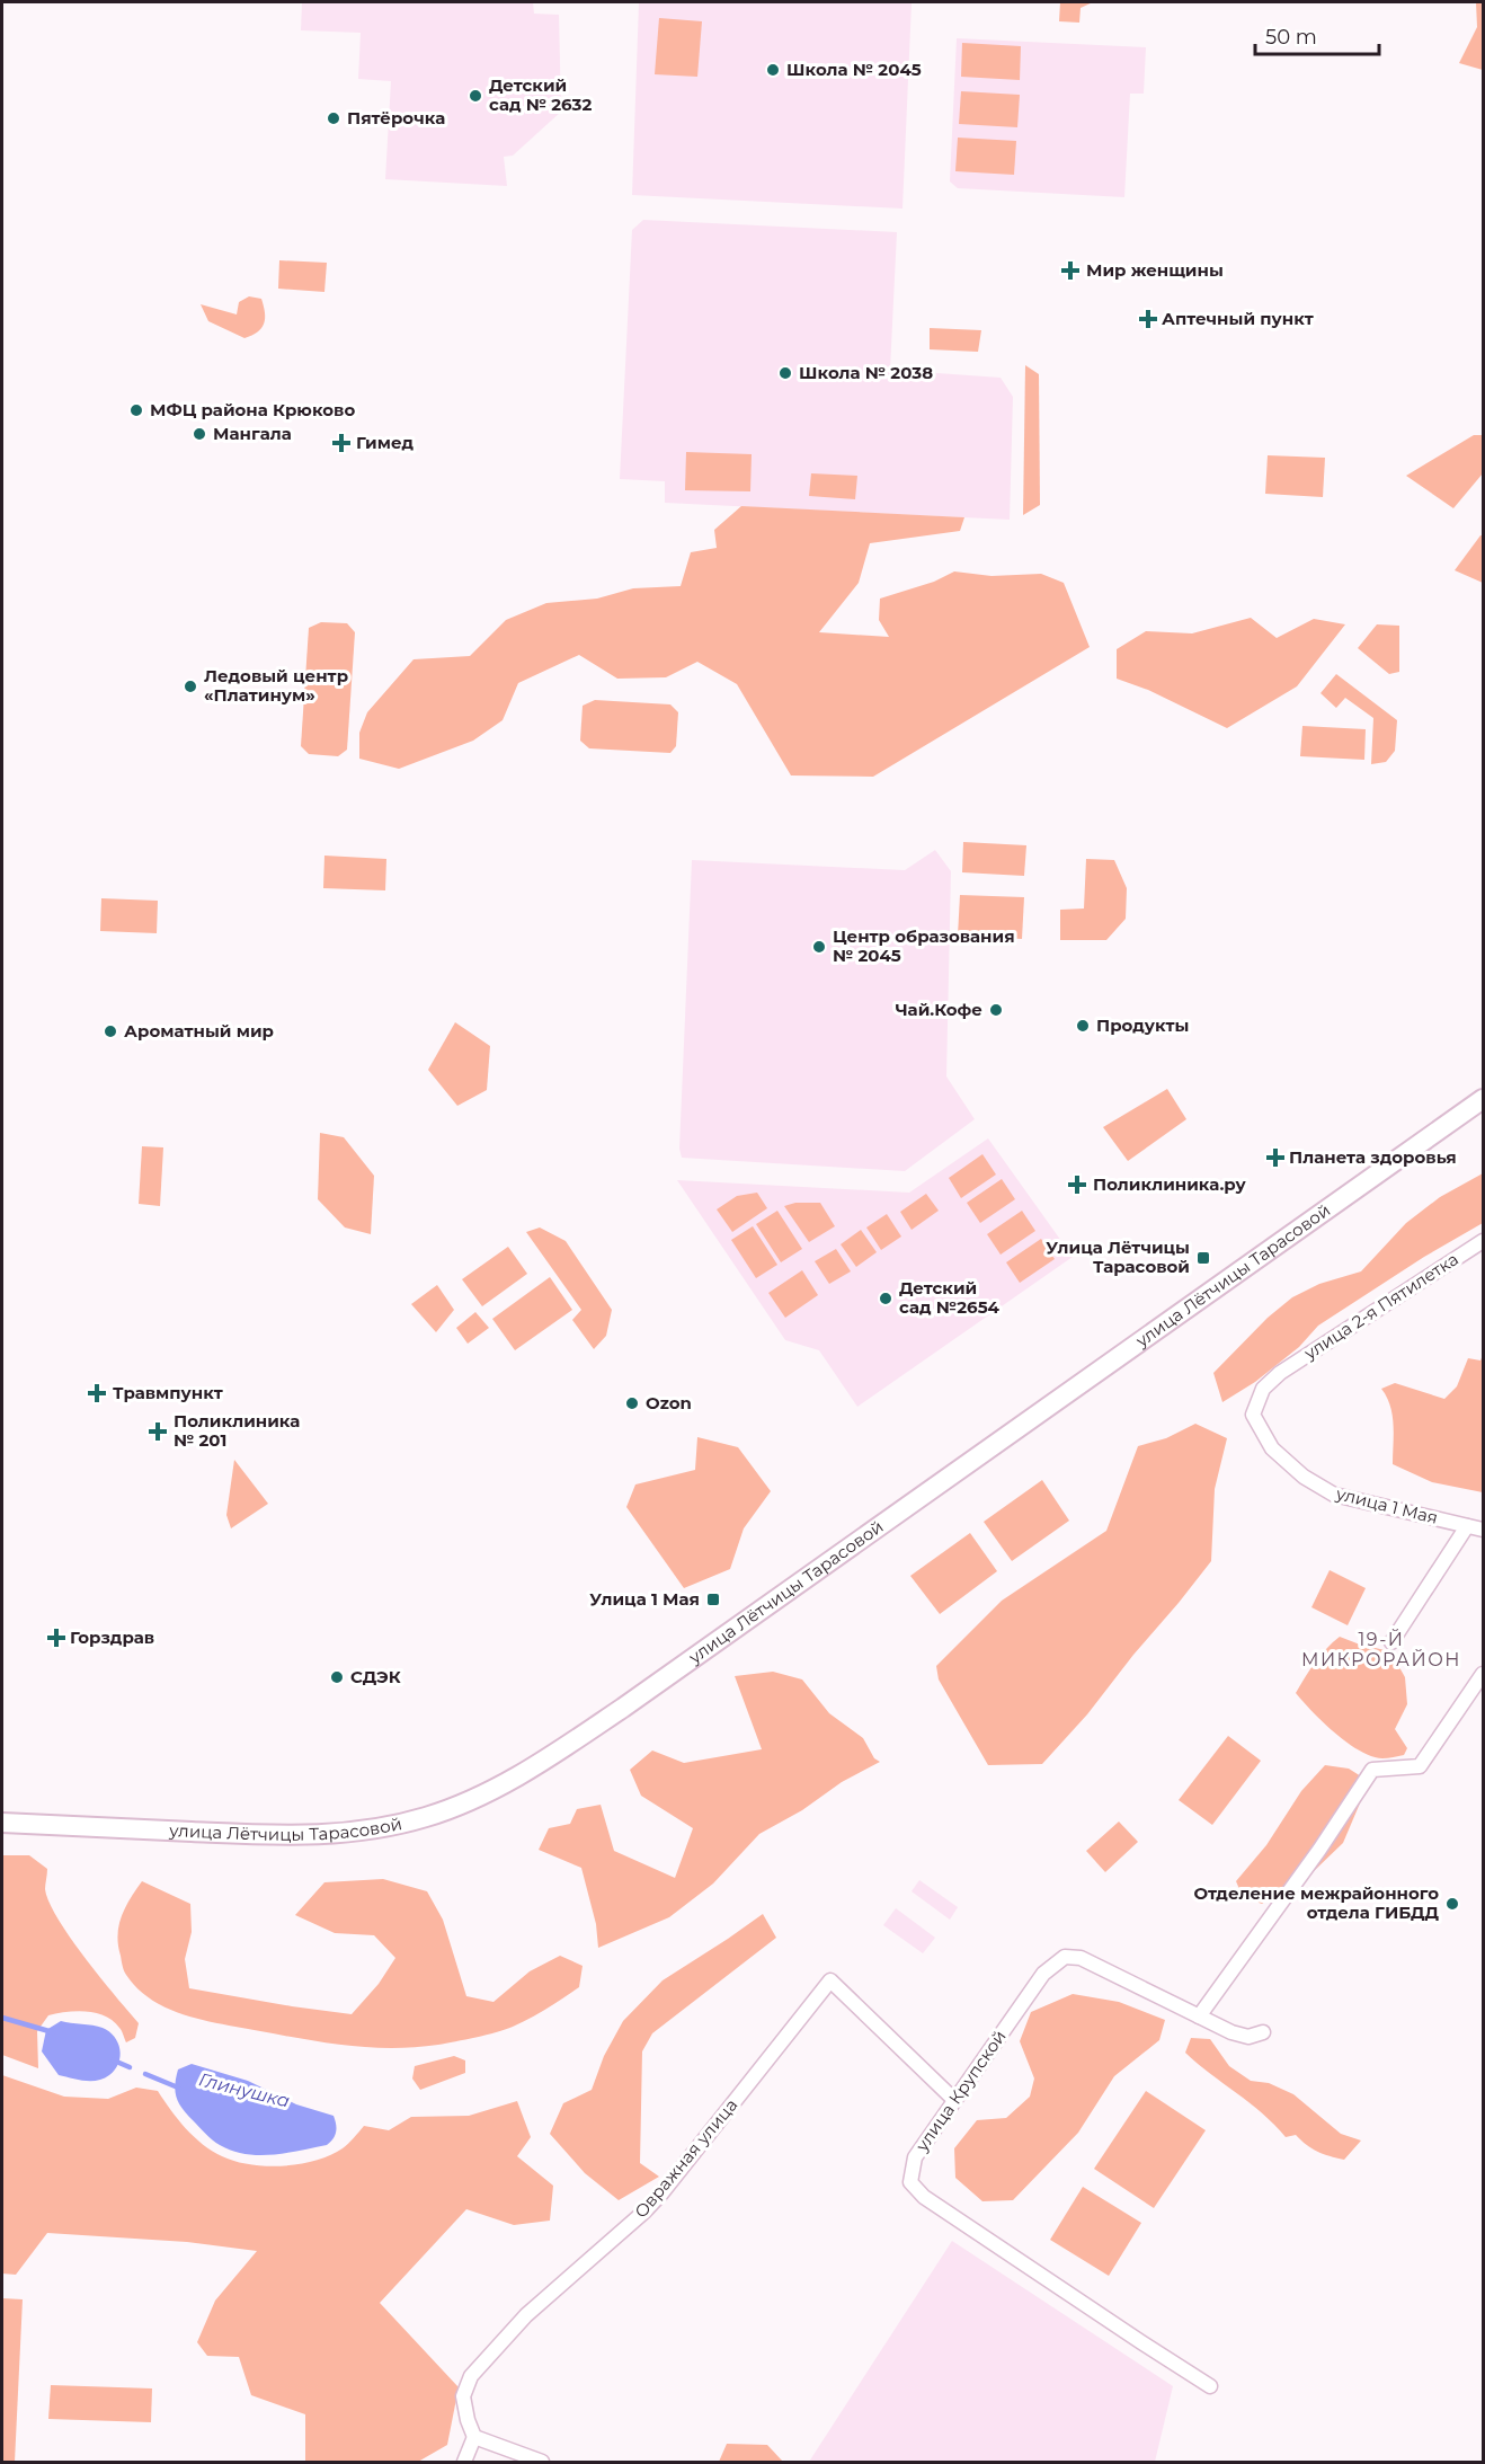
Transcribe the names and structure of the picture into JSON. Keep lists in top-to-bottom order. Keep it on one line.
{"streets":{"main road":["улица Лётчицы Тарасовой"],"street":["улица 2-я Пятилетка","улица 1 Мая","улица Крупской","Овражная улица"]},"crossings":[["улица 2-я Пятилетка","улица 1 Мая"],["улица Крупской","Овражная улица"]],"districts":["19-Й МИКРОРАЙОН"],"water":["Глинушка"],"places":{"other":["Школа № 2045","Детский сад № 2632","Пятёрочка","Школа № 2038","МФЦ района Крюково","Мангала","Ледовый центр «Платинум»","Центр образования № 2045","Чай.Кофе","Продукты","Ароматный мир","Детский сад №2654","Ozon","СДЭК","Отделение межрайонного отдела ГИБДД"],"health":["Мир женщины","Аптечный пункт","Гимед","Планета здоровья","Поликлиника.ру","Травмпункт","Поликлиника № 201","Горздрав"],"transit":["Улица Лётчицы Тарасовой","Улица 1 Мая"]},"scale_bar":"50 m"}
